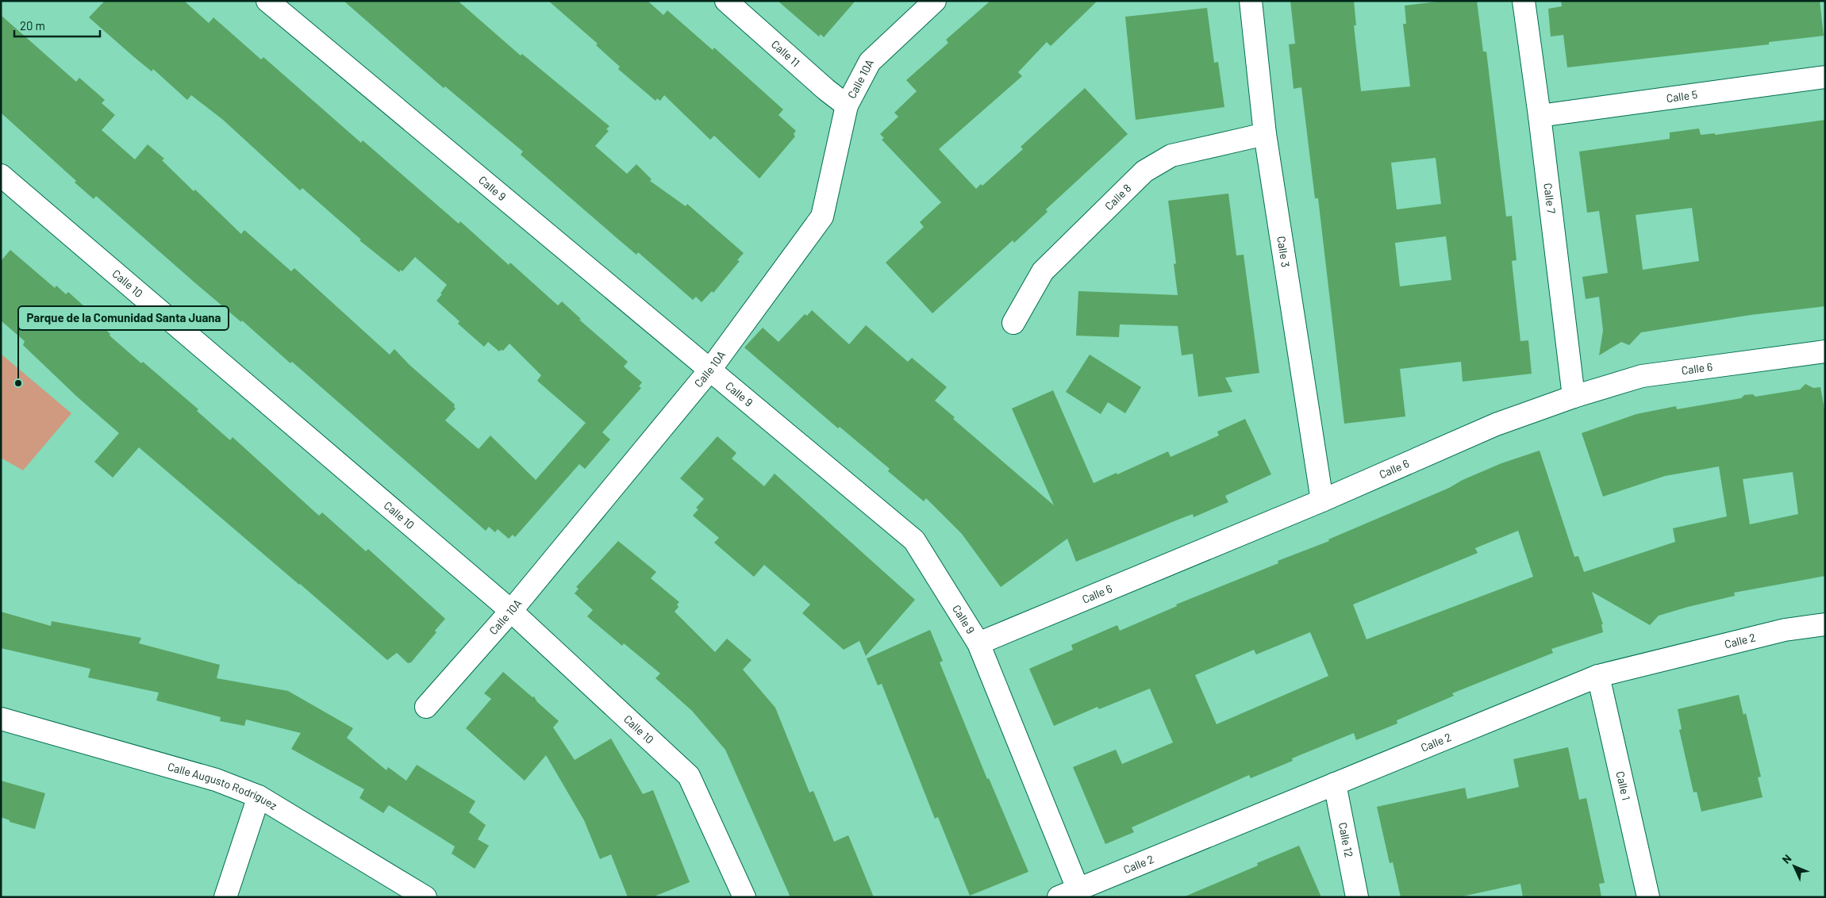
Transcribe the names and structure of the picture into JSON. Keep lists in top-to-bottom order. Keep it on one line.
{"streets":{"street":["Calle 11","Calle 10A","Calle 5","Calle 9","Calle 8","Calle 7","Calle 3","Calle 10","Calle 6","Calle 2","Calle 1","Calle Augusto Rodríguez","Calle 12"]},"crossings":[["Calle 11","Calle 10A"],["Calle 10A","Calle 9"],["Calle 10A","Calle 10"],["Calle 5","Calle 7"],["Calle 9","Calle 6"],["Calle 9","Calle 2"],["Calle 8","Calle 3"],["Calle 7","Calle 6"],["Calle 3","Calle 6"],["Calle 2","Calle 1"],["Calle 2","Calle 12"]],"places":["Parque de la Comunidad Santa Juana"],"scale_bar":"20 m","north":"top left"}
